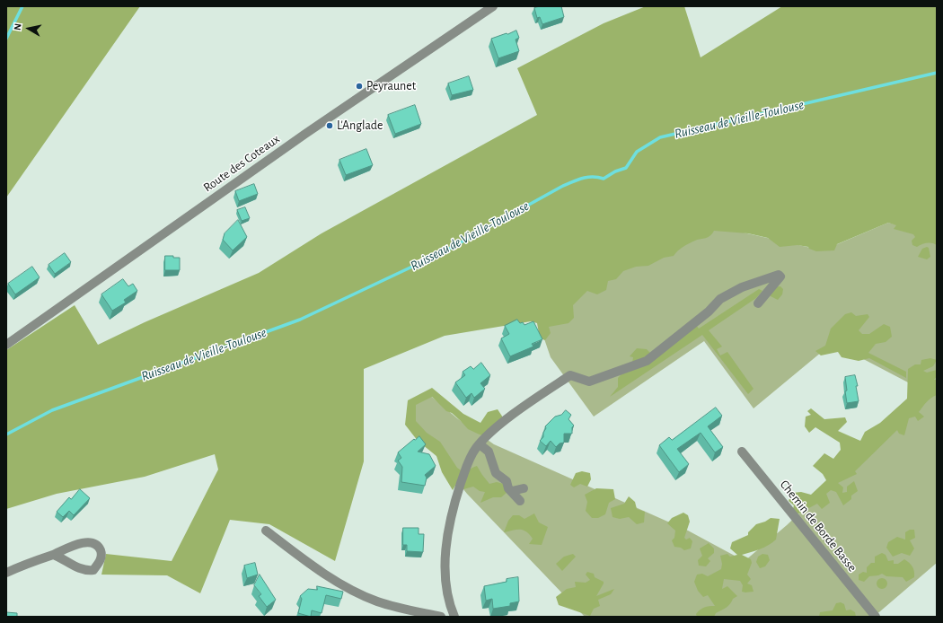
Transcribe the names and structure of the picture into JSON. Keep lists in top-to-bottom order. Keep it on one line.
{"streets":{"street":["Route des Coteaux","Chemin de Borde Basse"]},"water":["Ruisseau de Vieille-Toulouse"],"places":["Peyraunet","L'Anglade"],"north":"left"}
